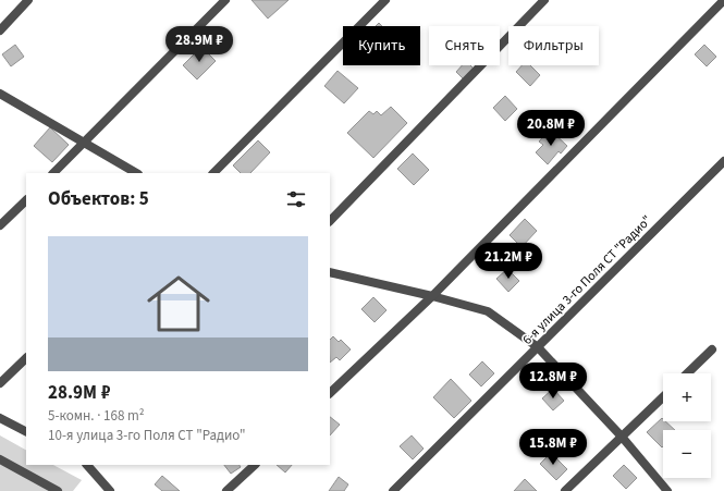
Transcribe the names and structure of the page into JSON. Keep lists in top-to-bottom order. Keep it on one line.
{"streets":{"street":["6-я улица 3-го Поля СТ \"Радио\""]},"page":{"price":["28.9M ₽","20.8M ₽","21.2M ₽","12.8M ₽","15.8M ₽"],"chip":["Купить","Снять","Фильтры"],"heading":"Объектов: 5","list":[{"name":"28.9M ₽","note":"5-комн. · 168 m² · 10-я улица 3-го Поля СТ \"Радио\""}],"map_buttons":["+","−"]}}
